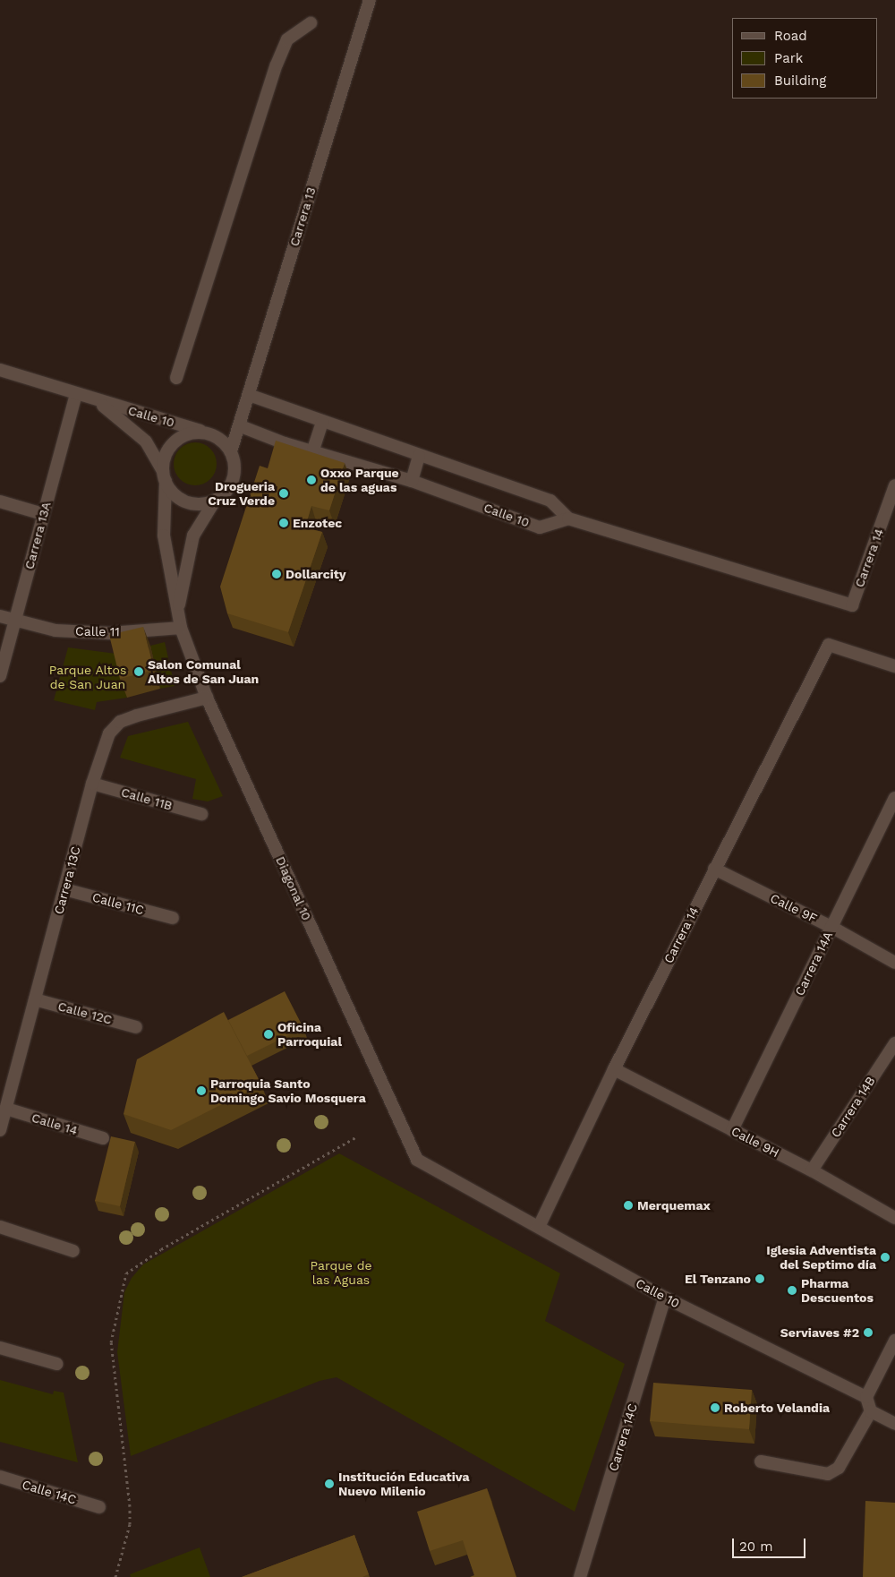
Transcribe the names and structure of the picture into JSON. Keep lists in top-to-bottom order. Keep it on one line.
{"streets":{"street":["Carrera 13","Calle 10","Carrera 13A","Carrera 14","Calle 11","Calle 11B","Carrera 13C","Diagonal 10","Calle 11C","Calle 9F","Carrera 14A","Calle 12C","Carrera 14B","Calle 14","Calle 9H","Carrera 14C","Calle 14C"]},"crossings":[["Carrera 13","Calle 10"],["Carrera 13","Diagonal 10"],["Calle 10","Carrera 13A"],["Calle 10","Carrera 14"],["Calle 10","Diagonal 10"],["Calle 10","Carrera 14C"],["Carrera 13A","Calle 11"],["Carrera 14","Calle 9F"],["Carrera 14","Calle 9H"],["Calle 11","Diagonal 10"],["Calle 11B","Carrera 13C"],["Carrera 13C","Diagonal 10"],["Carrera 13C","Calle 11C"],["Carrera 13C","Calle 12C"],["Carrera 13C","Calle 14"],["Calle 9F","Carrera 14A"],["Carrera 14A","Calle 9H"],["Carrera 14B","Calle 9H"]],"parks":["Parque Altos de San Juan","Parque de las Aguas"],"places":["Oxxo Parque de las aguas","Drogueria Cruz Verde","Enzotec","Dollarcity","Salon Comunal Altos de San Juan","Oficina Parroquial","Parroquia Santo Domingo Savio Mosquera","Merquemax","Iglesia Adventista del Septimo día","El Tenzano","Pharma Descuentos","Serviaves #2","Roberto Velandia","Institución Educativa Nuevo Milenio"],"legend":["Road","Park","Building"],"scale_bar":"20 m"}
